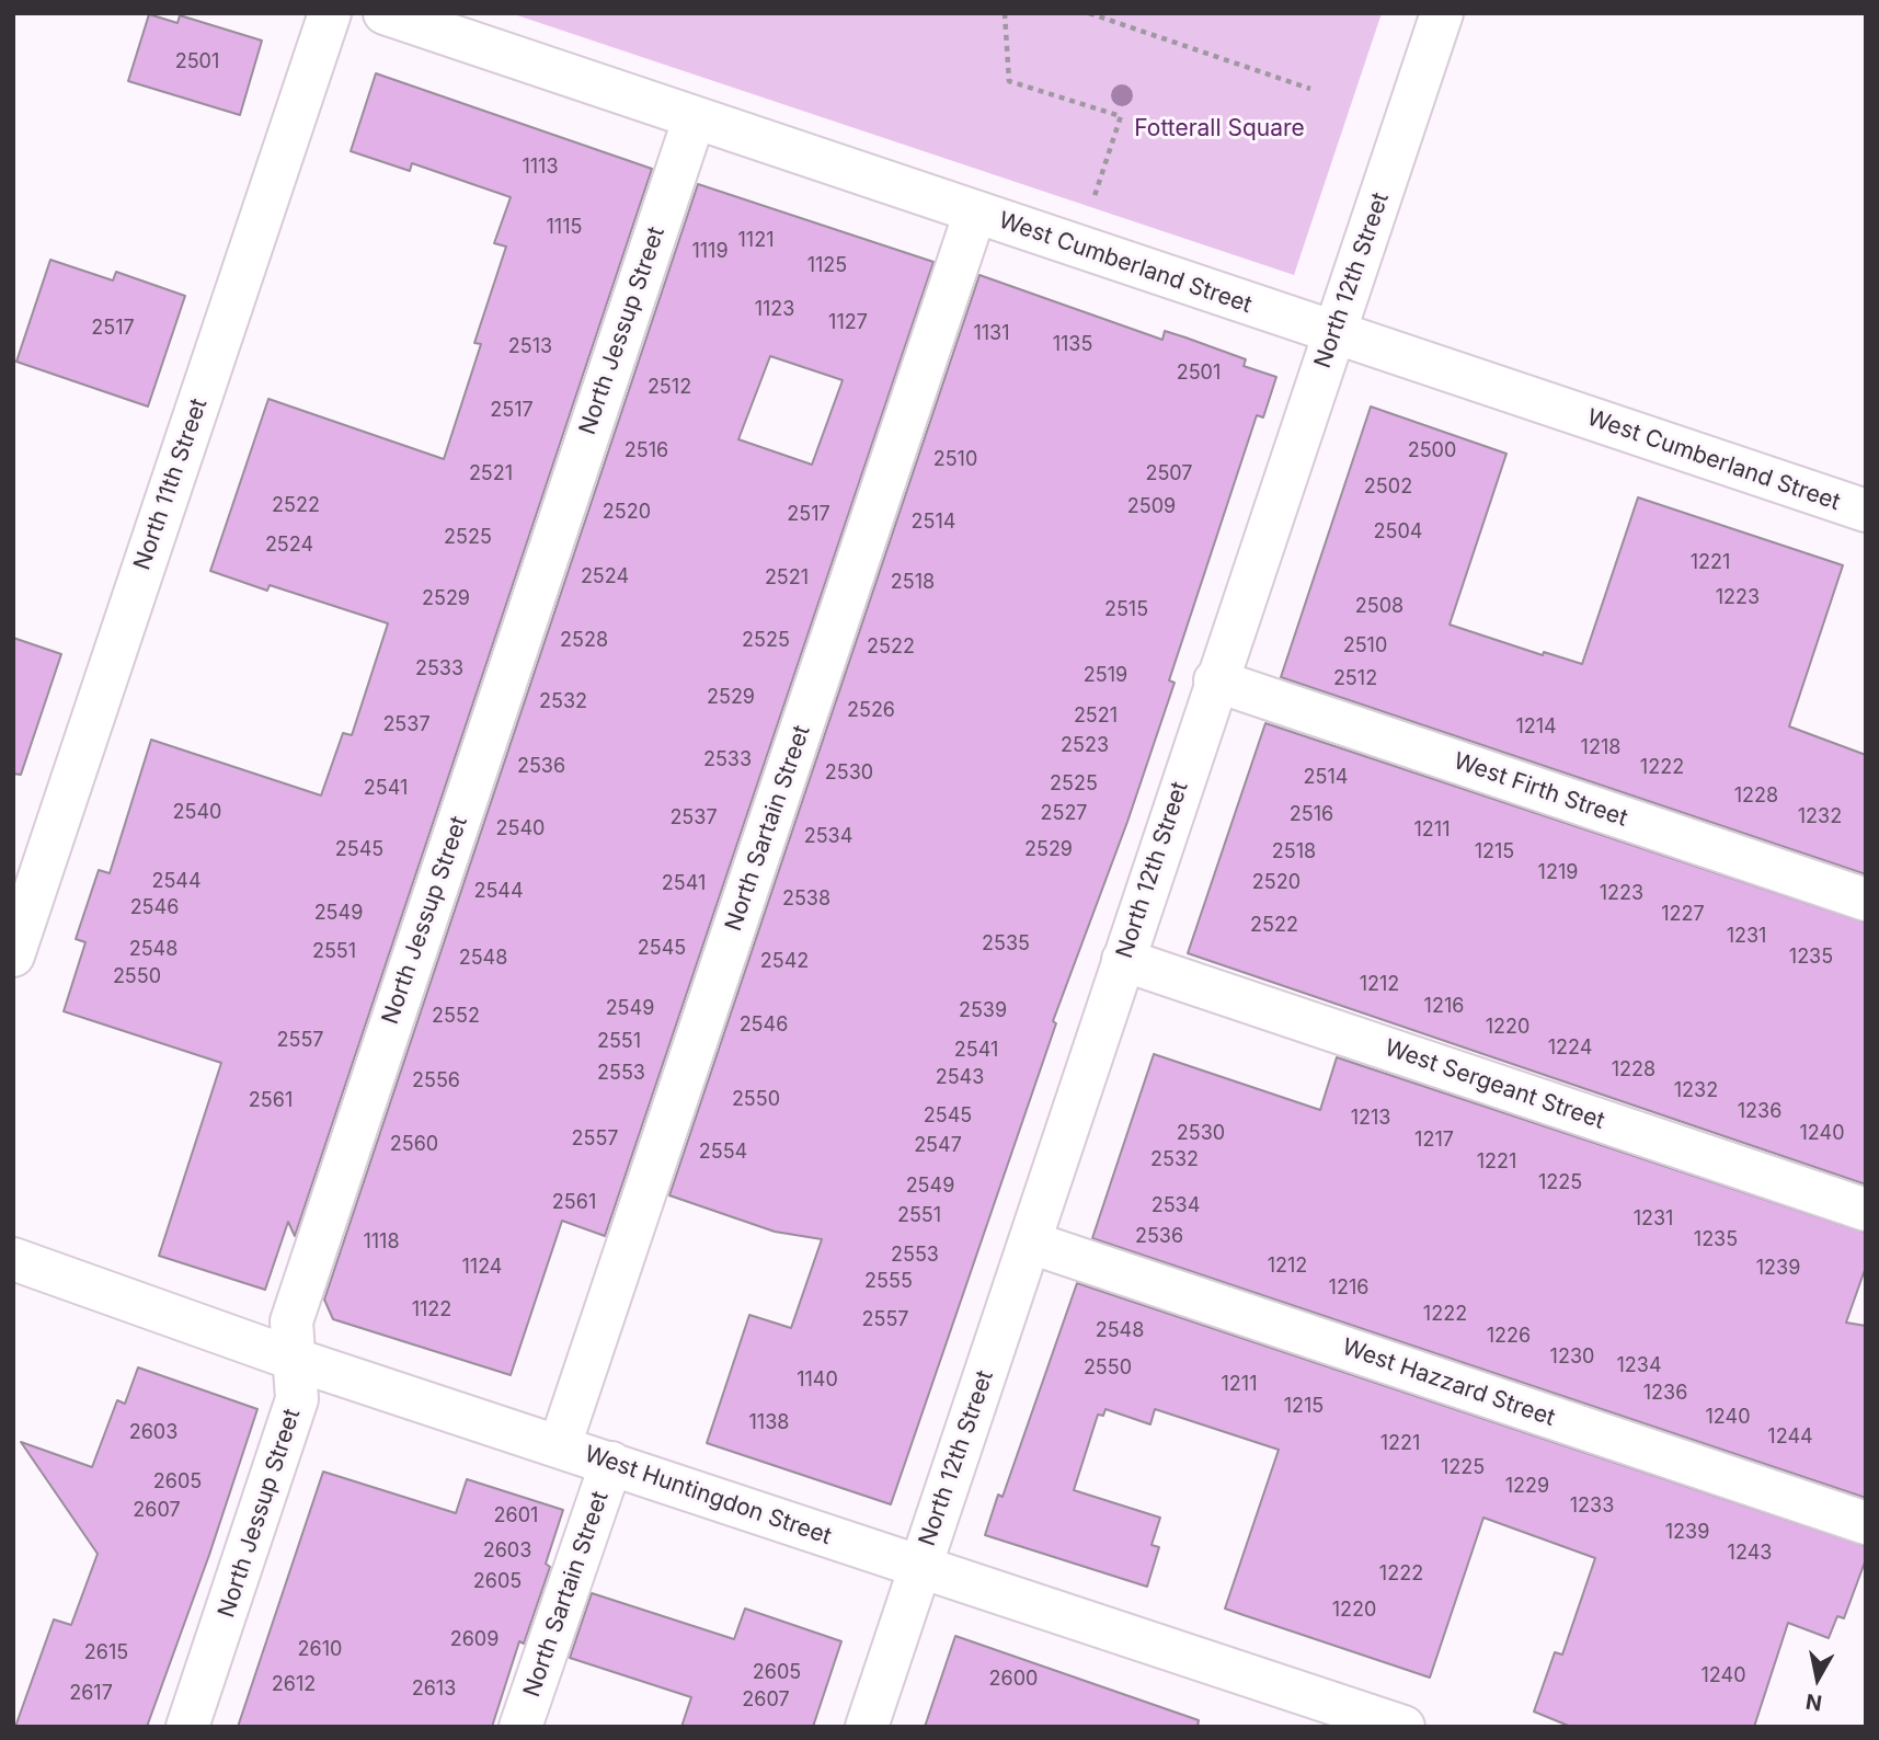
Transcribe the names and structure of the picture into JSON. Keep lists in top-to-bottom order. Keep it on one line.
{"streets":{"street":["West Cumberland Street","North 12th Street","North Jessup Street","North 11th Street","West Firth Street","North Sartain Street","West Sergeant Street","West Hazzard Street","West Huntingdon Street"]},"crossings":[["West Cumberland Street","North 12th Street"],["West Cumberland Street","North Jessup Street"],["West Cumberland Street","North Sartain Street"],["North 12th Street","West Firth Street"],["North 12th Street","West Sergeant Street"],["North 12th Street","West Hazzard Street"],["North 12th Street","West Huntingdon Street"],["North Jessup Street","West Huntingdon Street"],["North Sartain Street","West Huntingdon Street"]],"parks":["Fotterall Square"],"house_numbers":["2501","1113","1115","1121","1119","1125","1123","1127","2517","1131","1135","2513","2501","2512","2517","2516","2500","2510","2521","2507","2502","2522","2509","2520","2517","2514","2504","2525","2524","1221","2524","2521","2518","1223","2529","2508","2515","2528","2525","2510","2522","2533","2519","2512","2529","2532","2526","2521","2537","1214","2523","1218","2533","2536","1222","2530","2514","2525","2541","1228","2540","2527","2516","1232","2537","2540","1211","2534","2545","2529","2518","1215","1219","2544","2520","2541","2544","1223","2538","2546","2549","1227","2522","1231","2535","2545","2548","2551","1235","2548","2542","2550","1212","1216","2549","2539","2552","2546","1220","2557","2551","1224","2541","1228","2553","2543","2556","1232","2550","2561","1236","2545","1213","2530","1240","2557","1217","2560","2547","2554","2532","1221","1225","2549","2561","2534","2551","1231","2536","1235","1118","2553","1212","1124","1239","2555","1216","1122","1222","2557","2548","1226","1230","1234","2550","1140","1211","1236","1215","1240","1138","2603","1244","1221","1225","2605","1229","1233","2607","2601","1239","2603","1243","1222","2605","1220","2609","2610","2615","2605","1240","2600","2612","2613","2617","2607"],"north":"bottom"}
